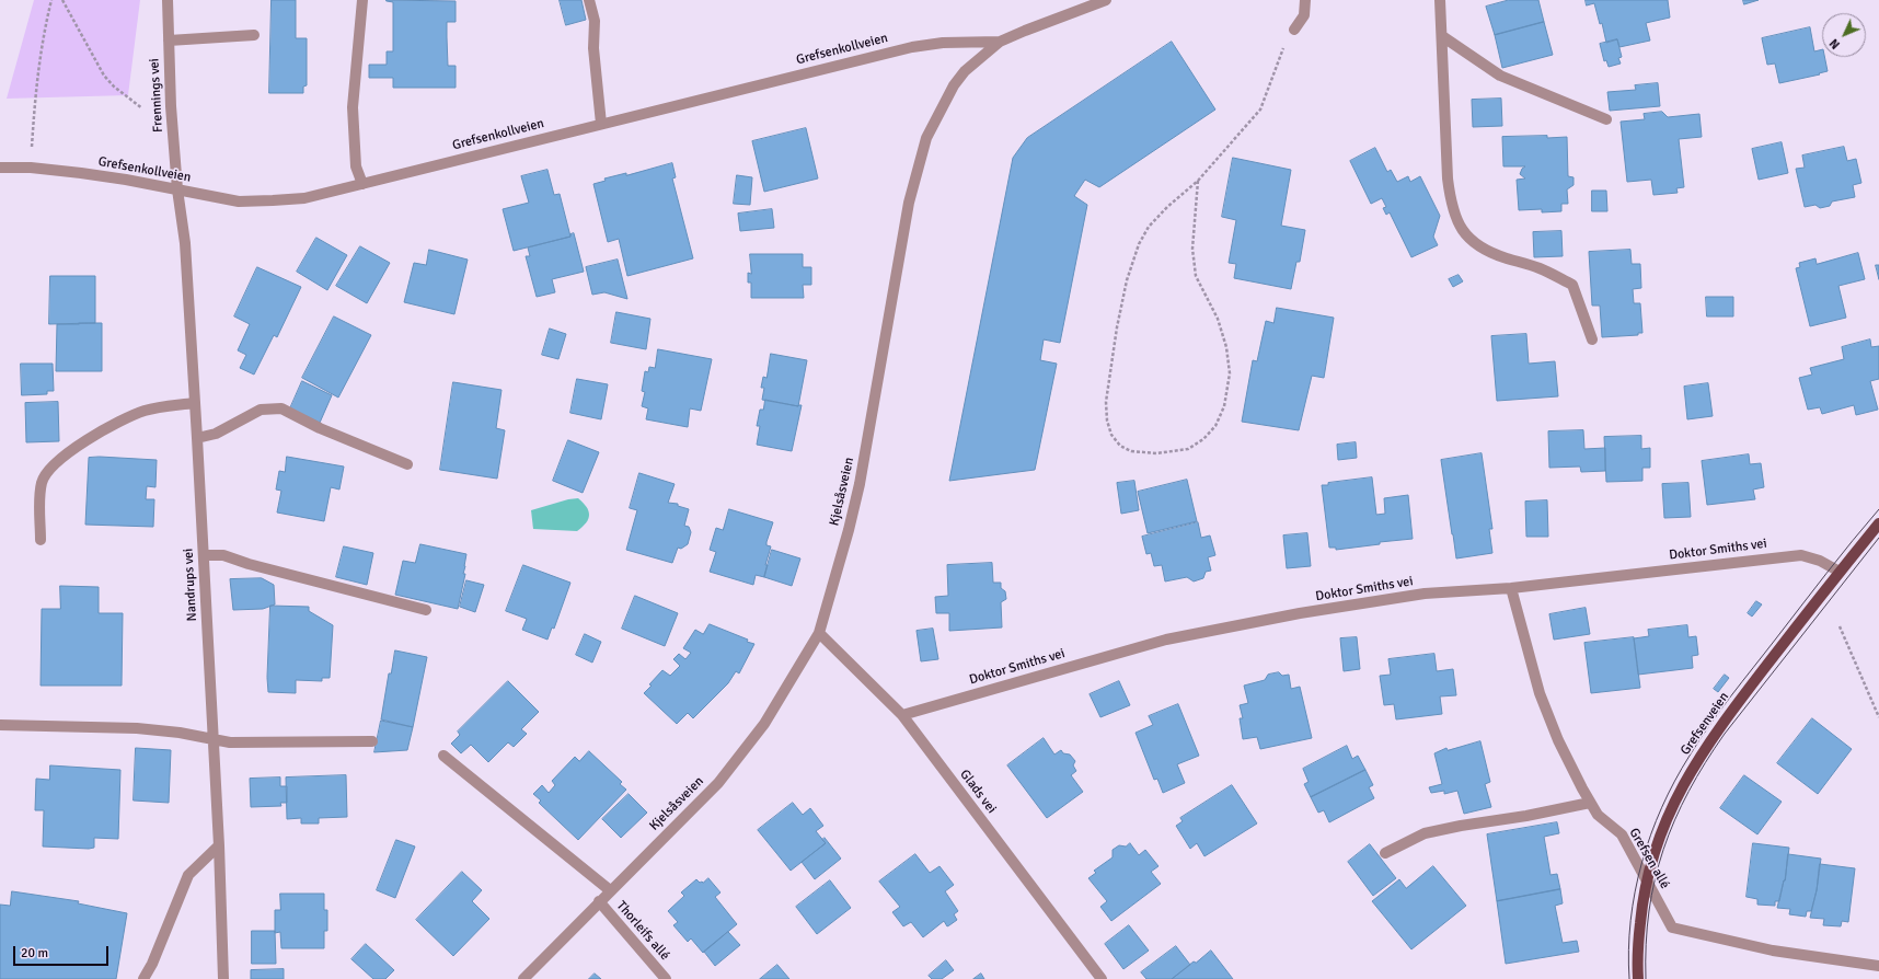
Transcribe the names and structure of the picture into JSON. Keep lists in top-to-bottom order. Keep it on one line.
{"streets":{"main road":["Grefsenveien"],"street":["Grefsenkollveien","Frennings vei","Kjelsåsveien","Doktor Smiths vei","Nandrups vei","Glads vei","Grefsen allé","Thorleifs allé"]},"crossings":[["Grefsenkollveien","Frennings vei"],["Grefsenkollveien","Kjelsåsveien"],["Grefsenkollveien","Nandrups vei"],["Frennings vei","Nandrups vei"],["Kjelsåsveien","Glads vei"],["Kjelsåsveien","Thorleifs allé"],["Doktor Smiths vei","Grefsenveien"],["Doktor Smiths vei","Glads vei"],["Doktor Smiths vei","Grefsen allé"],["Grefsenveien","Grefsen allé"]],"scale_bar":"20 m","north":"bottom left"}
